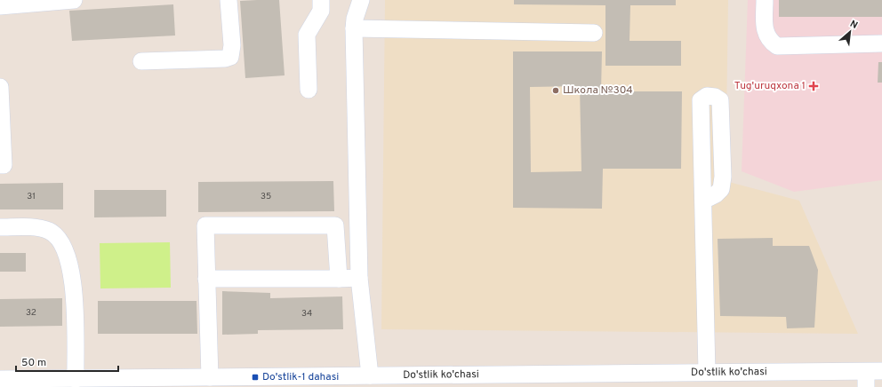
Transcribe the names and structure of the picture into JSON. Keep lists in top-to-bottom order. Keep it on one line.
{"streets":{"street":["Do'stlik ko'chasi"]},"places":{"health":["Tug'uruqxona 1"],"other":["Школа №304"],"transit":["Do'stlik-1 dahasi"]},"house_numbers":["31","35","32","34"],"scale_bar":"50 m","north":"top right"}
